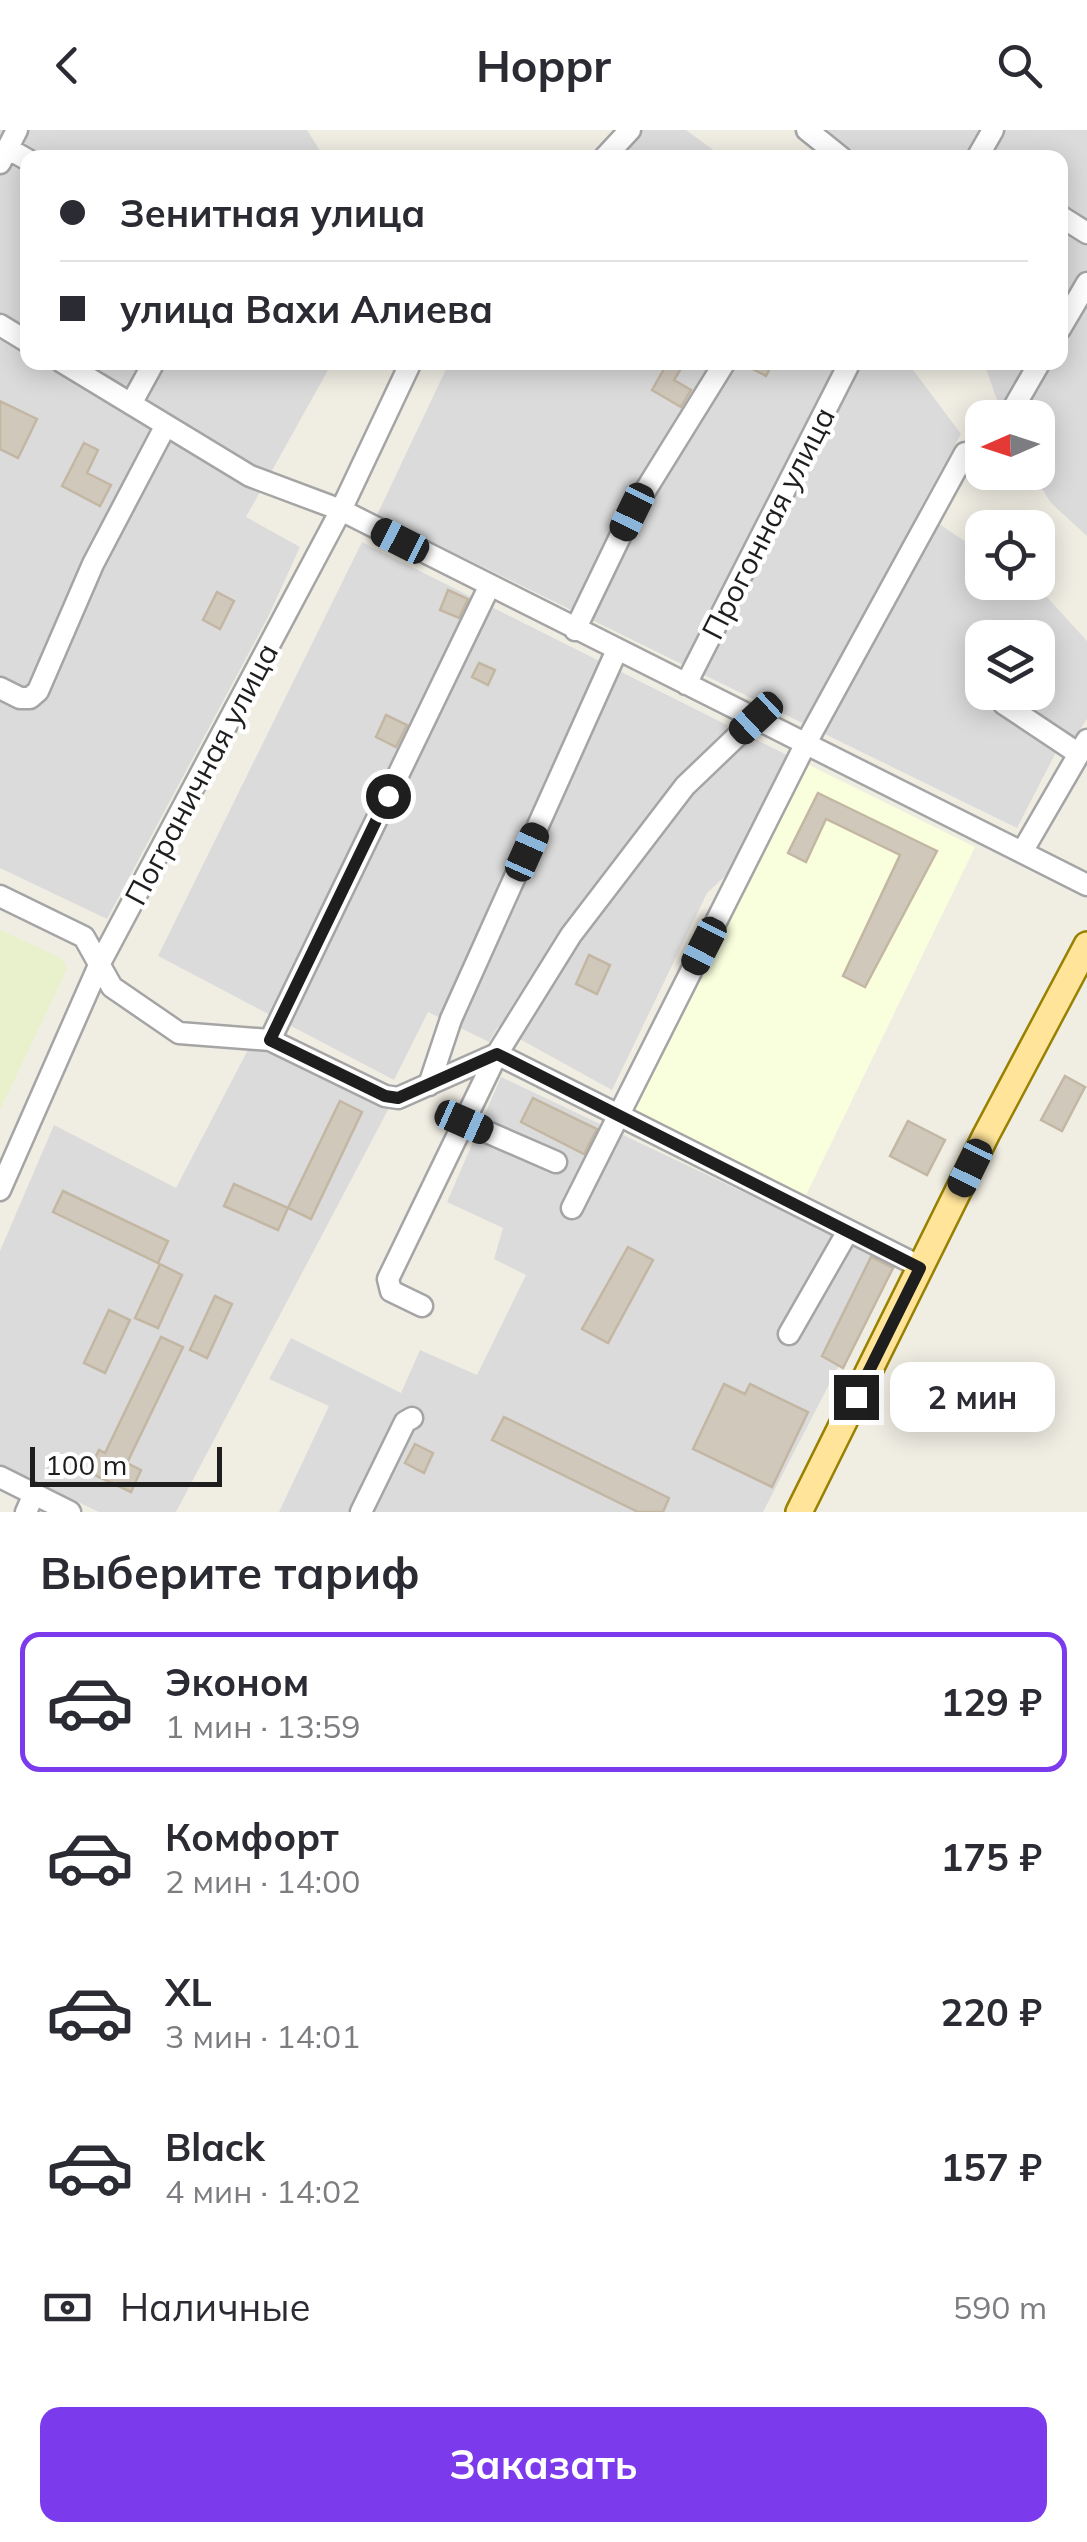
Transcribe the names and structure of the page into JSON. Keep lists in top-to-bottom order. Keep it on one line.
{"streets":{"street":["Прогонная улица","Пограничная улица"]},"scale_bar":"100 m","north":"left","page":{"header":"Hoppr","banner":["Зенитная улица","улица Вахи Алиева"],"bubble":"2 мин","scale":"100 m","heading":"Выберите тариф","list":[{"name":"Эконом","note":"1 мин · 13:59","value":"129 ₽"},{"name":"Комфорт","note":"2 мин · 14:00","value":"175 ₽"},{"name":"XL","note":"3 мин · 14:01","value":"220 ₽"},{"name":"Black","note":"4 мин · 14:02","value":"157 ₽"}],"pay":["Наличные","590 m"],"buttons":"Заказать"}}
